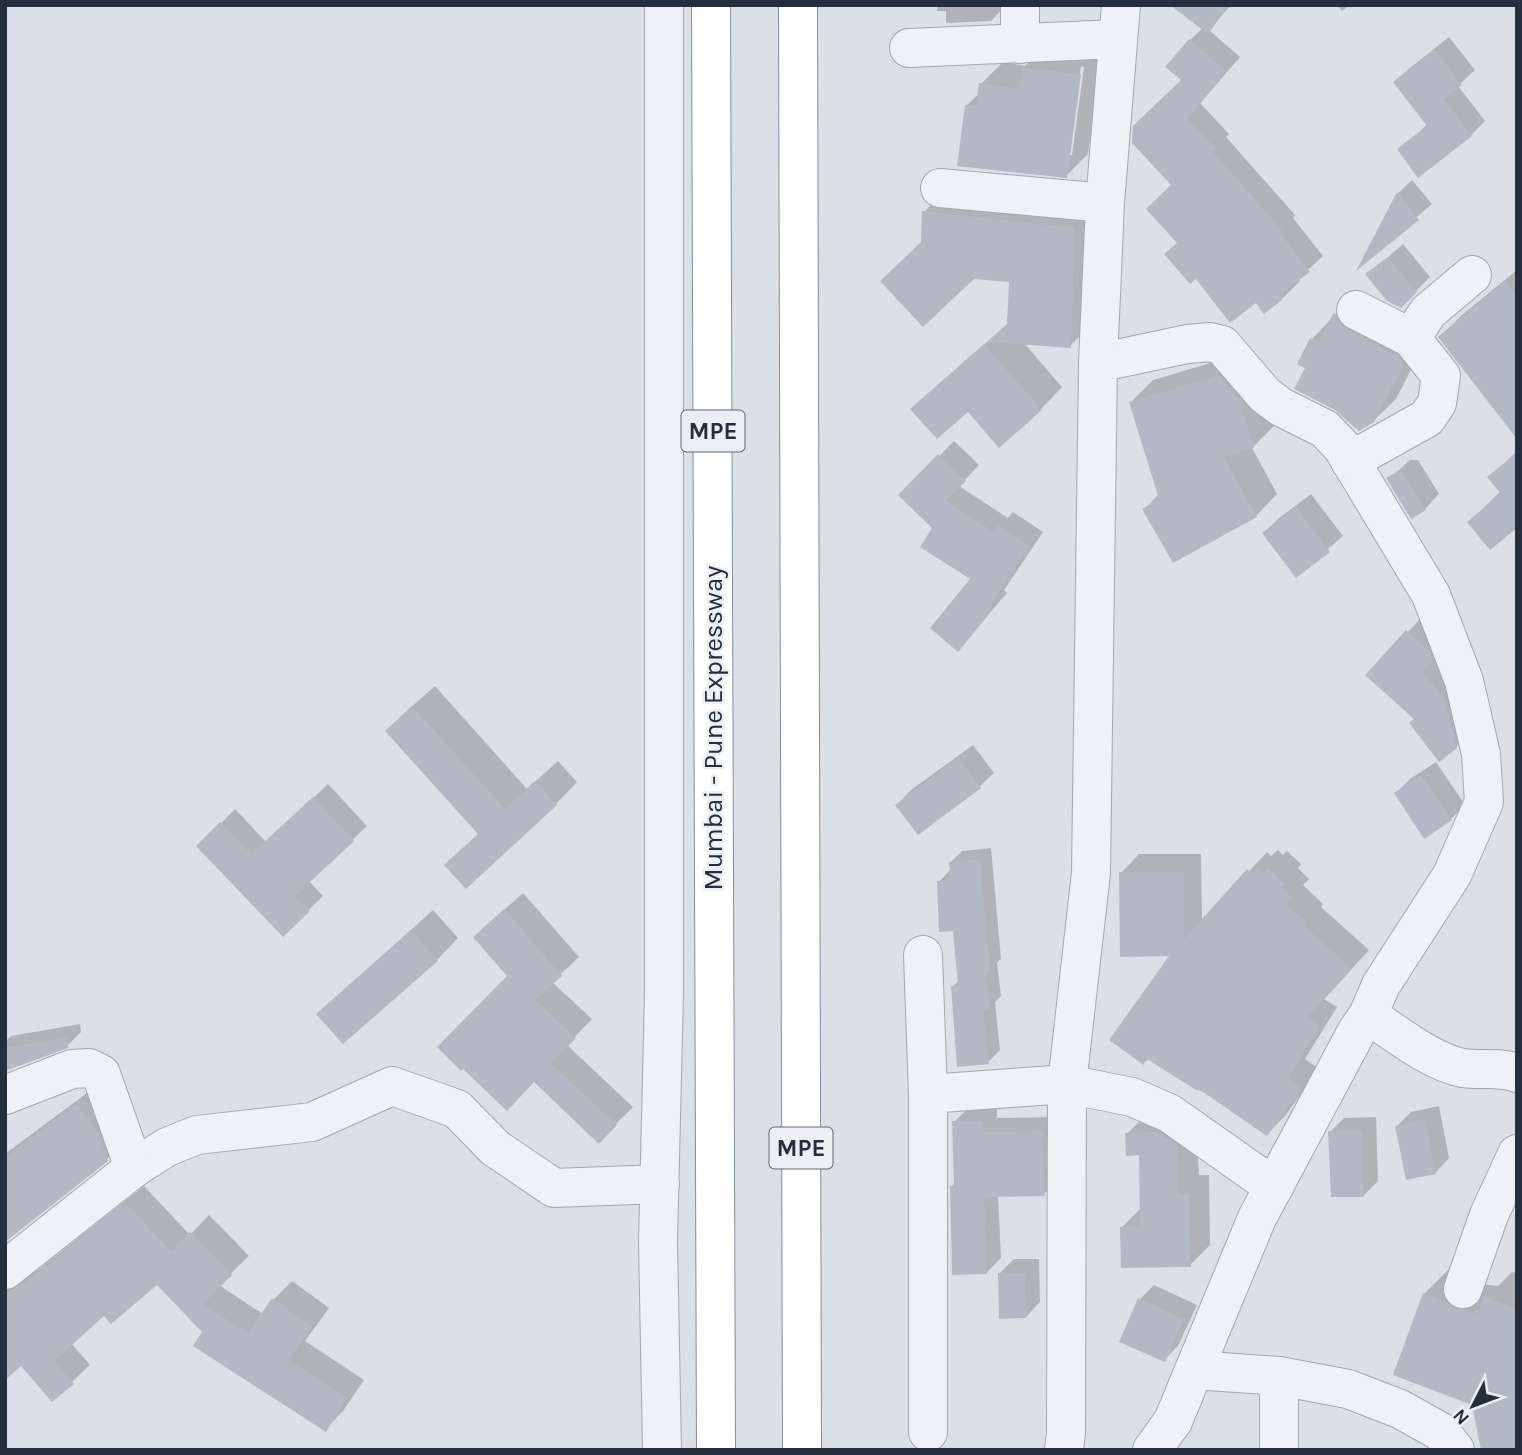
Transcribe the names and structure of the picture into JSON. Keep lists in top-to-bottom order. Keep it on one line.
{"streets":{"highway":["MPE","Mumbai - Pune Expressway"]},"north":"bottom left"}
